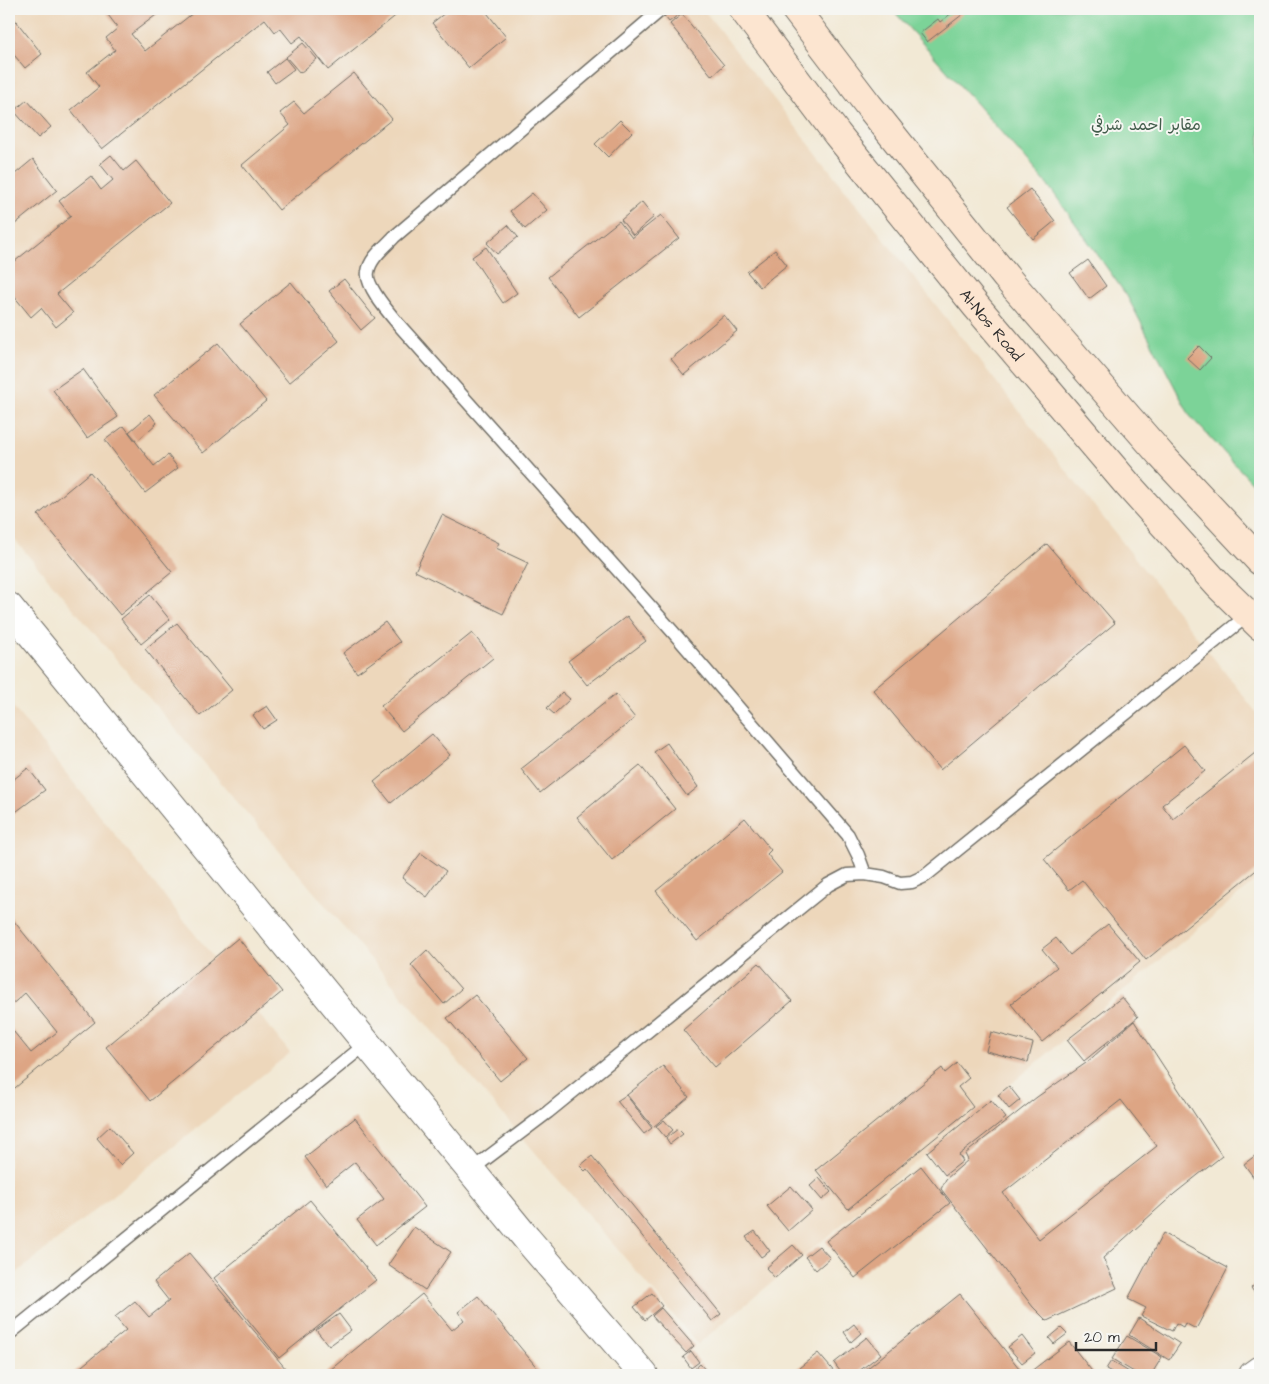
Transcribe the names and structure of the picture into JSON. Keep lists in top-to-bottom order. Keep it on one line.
{"streets":{"main road":["Al-Nos Road"]},"parks":["مقابر احمد شرفي"],"scale_bar":"20 m"}
